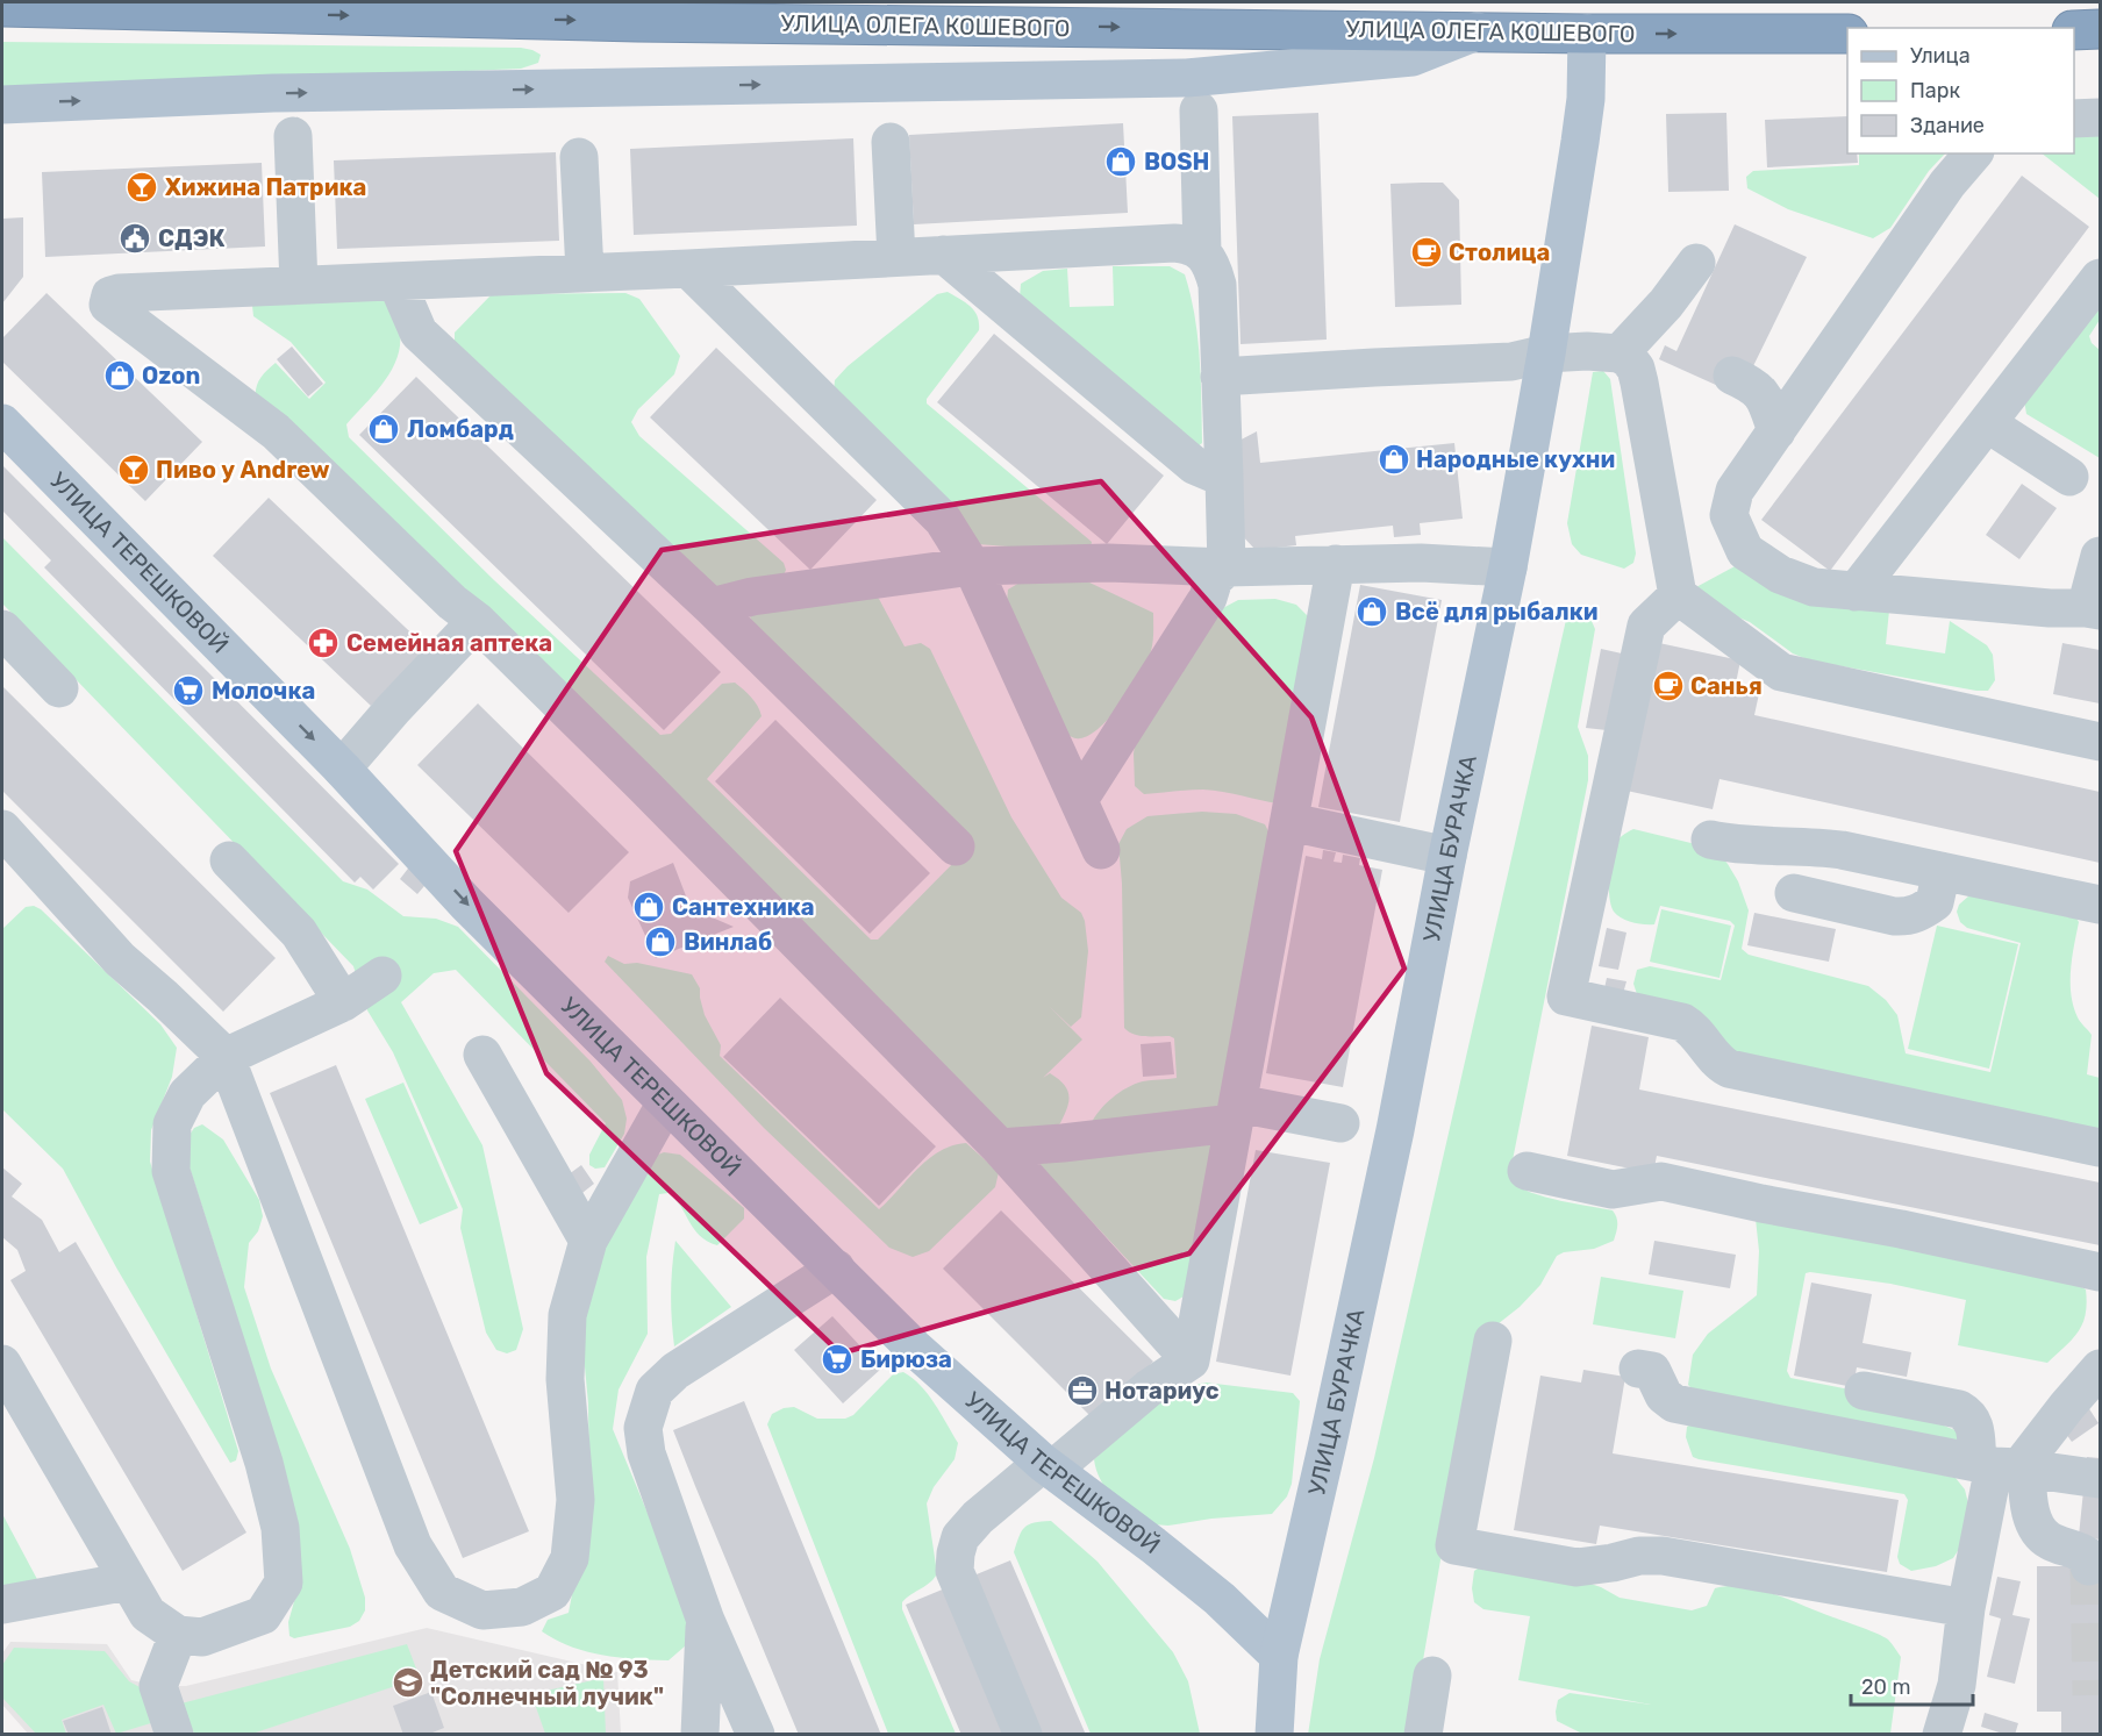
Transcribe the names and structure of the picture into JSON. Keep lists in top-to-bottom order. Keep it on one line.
{"streets":{"highway":["УЛИЦА ОЛЕГА КОШЕВОГО"],"main road":["УЛИЦА ТЕРЕШКОВОЙ","УЛИЦА БУРАЧКА"]},"crossings":[["УЛИЦА ОЛЕГА КОШЕВОГО","УЛИЦА БУРАЧКА"],["УЛИЦА ТЕРЕШКОВОЙ","УЛИЦА БУРАЧКА"]],"one_way":["УЛИЦА ОЛЕГА КОШЕВОГО","УЛИЦА ТЕРЕШКОВОЙ"],"places":{"shop":["BOSH","Ozon","Ломбард","Народные кухни","Всё для рыбалки","Сантехника","Винлаб"],"bar":["Хижина Патрика","Пиво у Andrew"],"public building":["СДЭК"],"cafe":["Столица","Санья"],"pharmacy":["Семейная аптека"],"supermarket":["Молочка","Бирюза"],"office":["Нотариус"],"school or university":["Детский сад № 93 \"Солнечный лучик\""]},"legend":["Улица","Парк","Здание"],"scale_bar":"20 m"}
